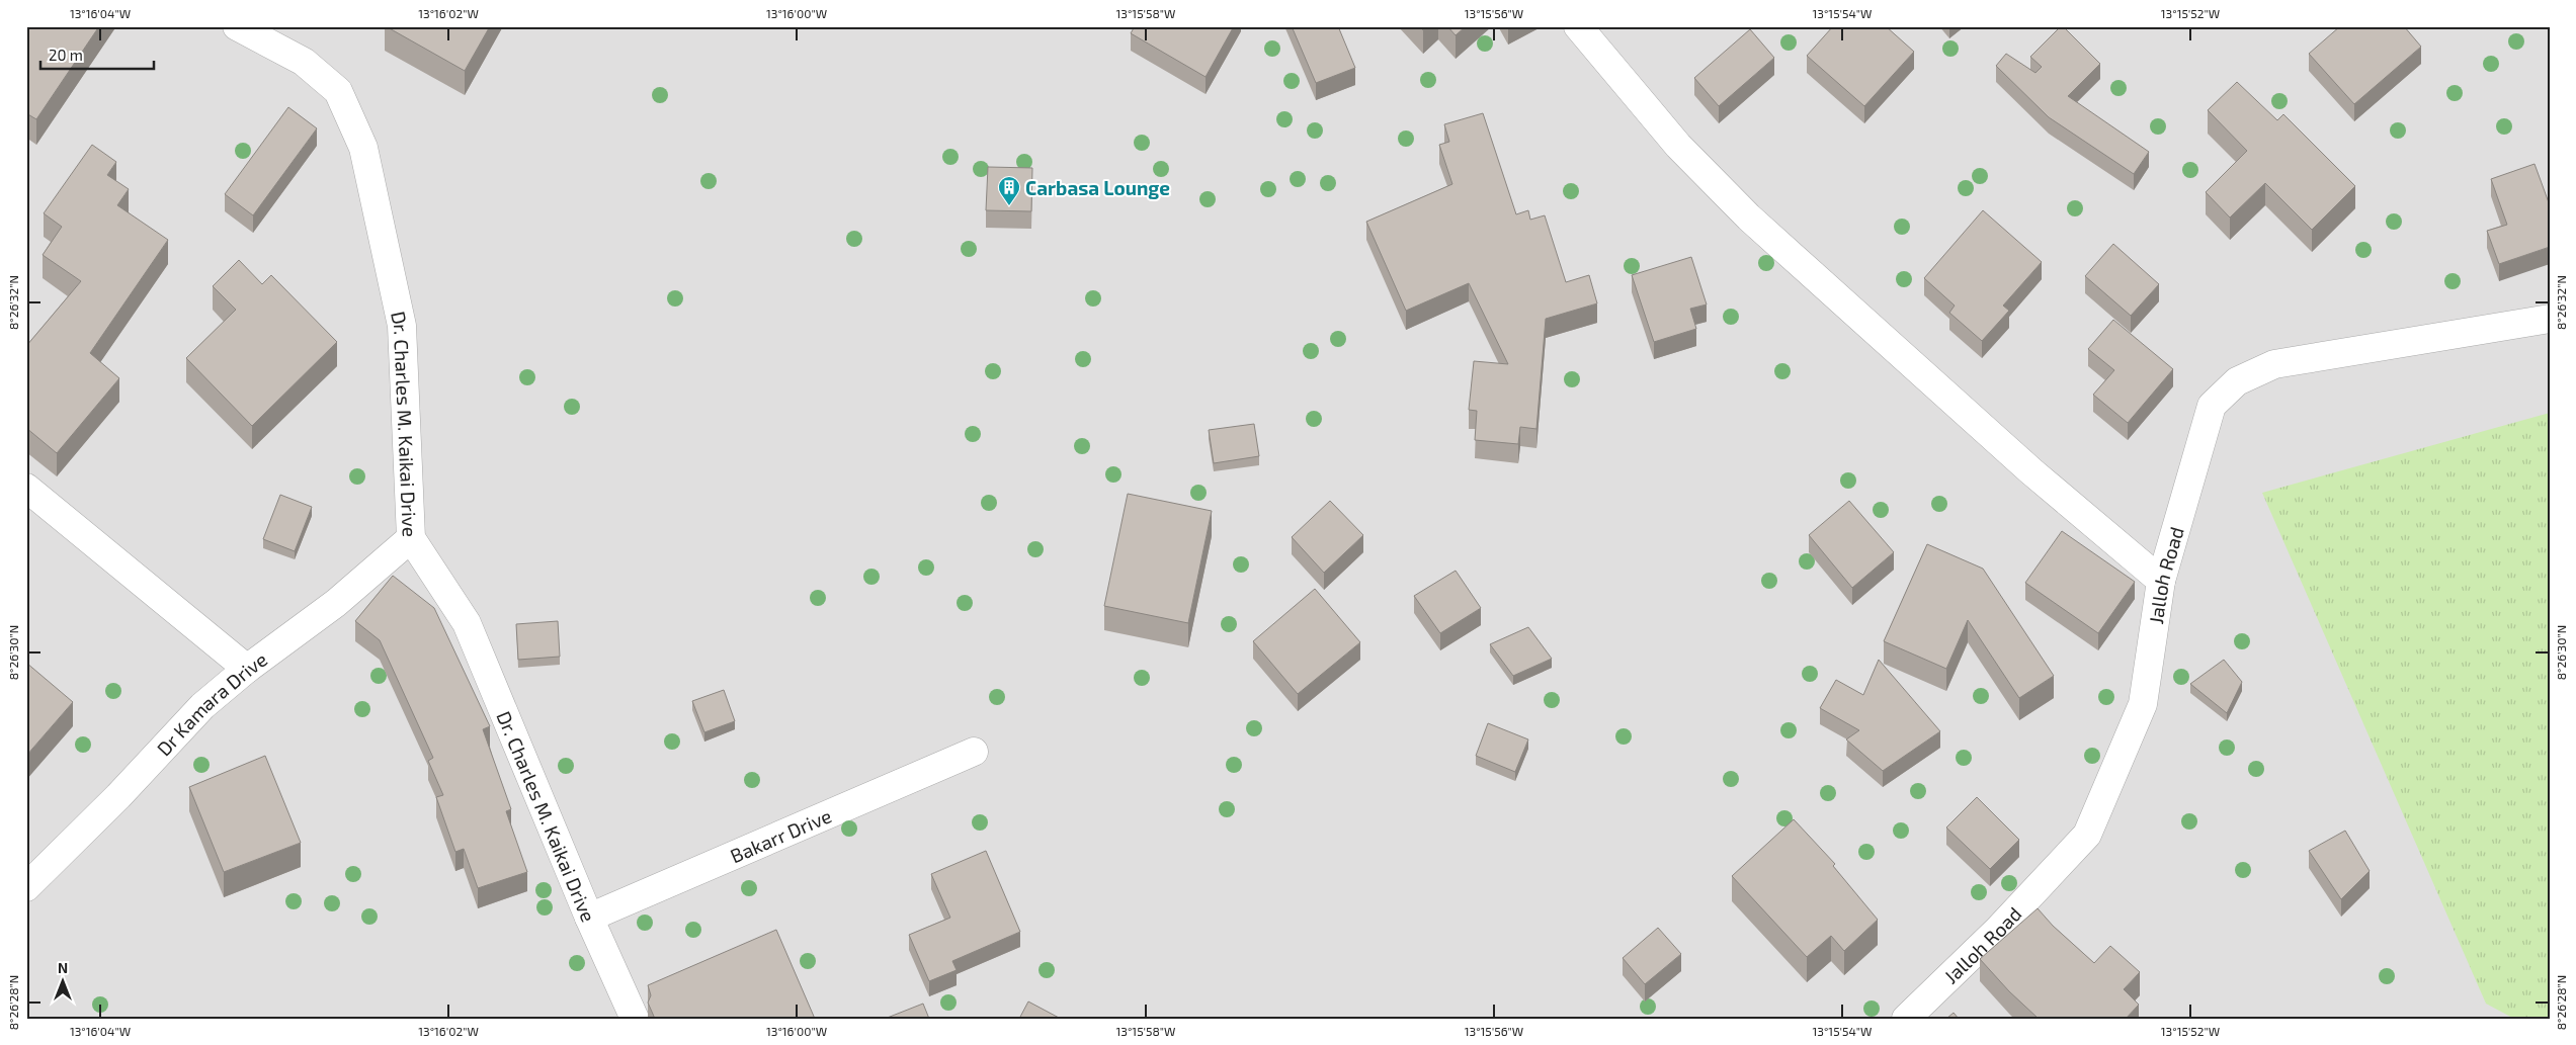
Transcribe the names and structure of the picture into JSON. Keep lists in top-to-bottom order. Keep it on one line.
{"streets":{"street":["Dr. Charles M. Kaikai Drive","Jalloh Road","Dr Kamara Drive","Bakarr Drive"]},"crossings":[["Dr. Charles M. Kaikai Drive","Dr Kamara Drive"],["Dr. Charles M. Kaikai Drive","Bakarr Drive"]],"places":{"building":["Carbasa Lounge"]},"scale_bar":"20 m","north":"top","coordinates":["13°16'04\"W","13°16'02\"W","13°16'00\"W","13°15'58\"W","13°15'56\"W","13°15'54\"W","13°15'52\"W","8°26'32\"N","8°26'30\"N","8°26'28\"N"]}
